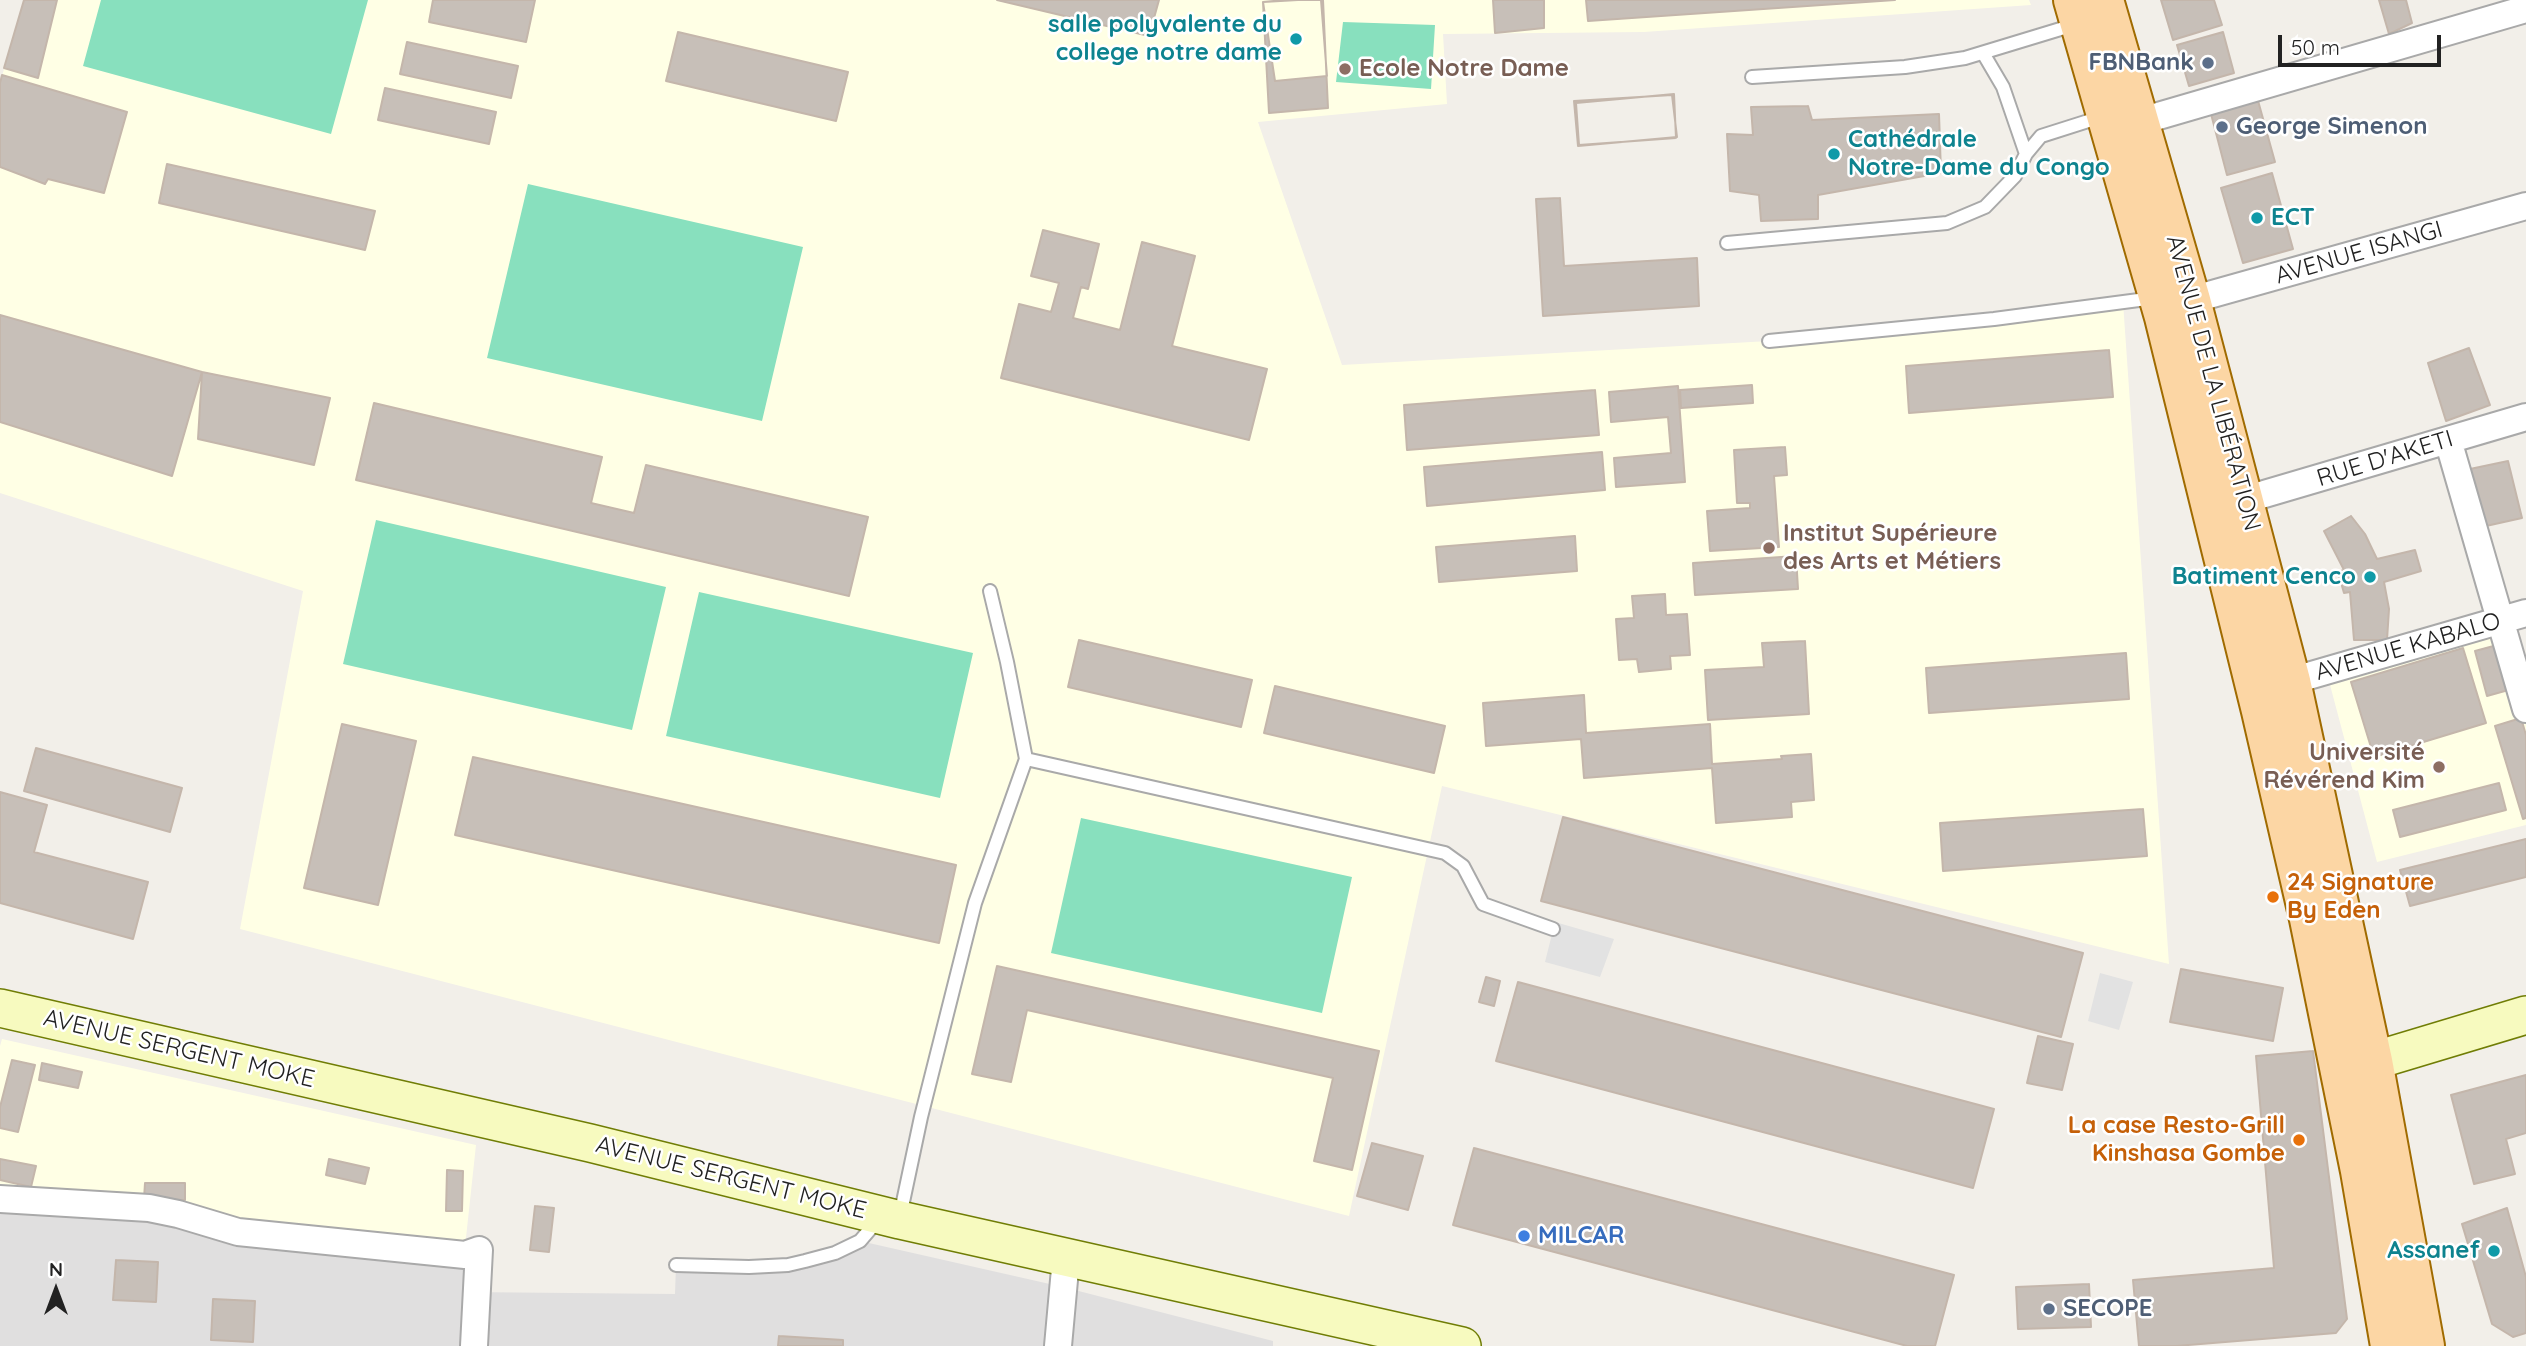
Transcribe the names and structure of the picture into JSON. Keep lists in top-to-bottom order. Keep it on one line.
{"streets":{"main road":["AVENUE DE LA LIBÉRATION","AVENUE SERGENT MOKE"],"street":["AVENUE ISANGI","RUE D'AKETI","AVENUE KABALO"]},"crossings":[["AVENUE ISANGI","AVENUE DE LA LIBÉRATION"],["AVENUE DE LA LIBÉRATION","RUE D'AKETI"],["AVENUE DE LA LIBÉRATION","AVENUE KABALO"]],"places":["salle polyvalente du college notre dame","FBNBank","Ecole Notre Dame","George Simenon","Cathédrale Notre-Dame du Congo","ECT","Institut Supérieure des Arts et Métiers","Batiment Cenco","Université Révérend Kim","24 Signature By Eden","La case Resto-Grill Kinshasa Gombe","MILCAR","Assanef","SECOPE"],"scale_bar":"50 m","north":"top"}
